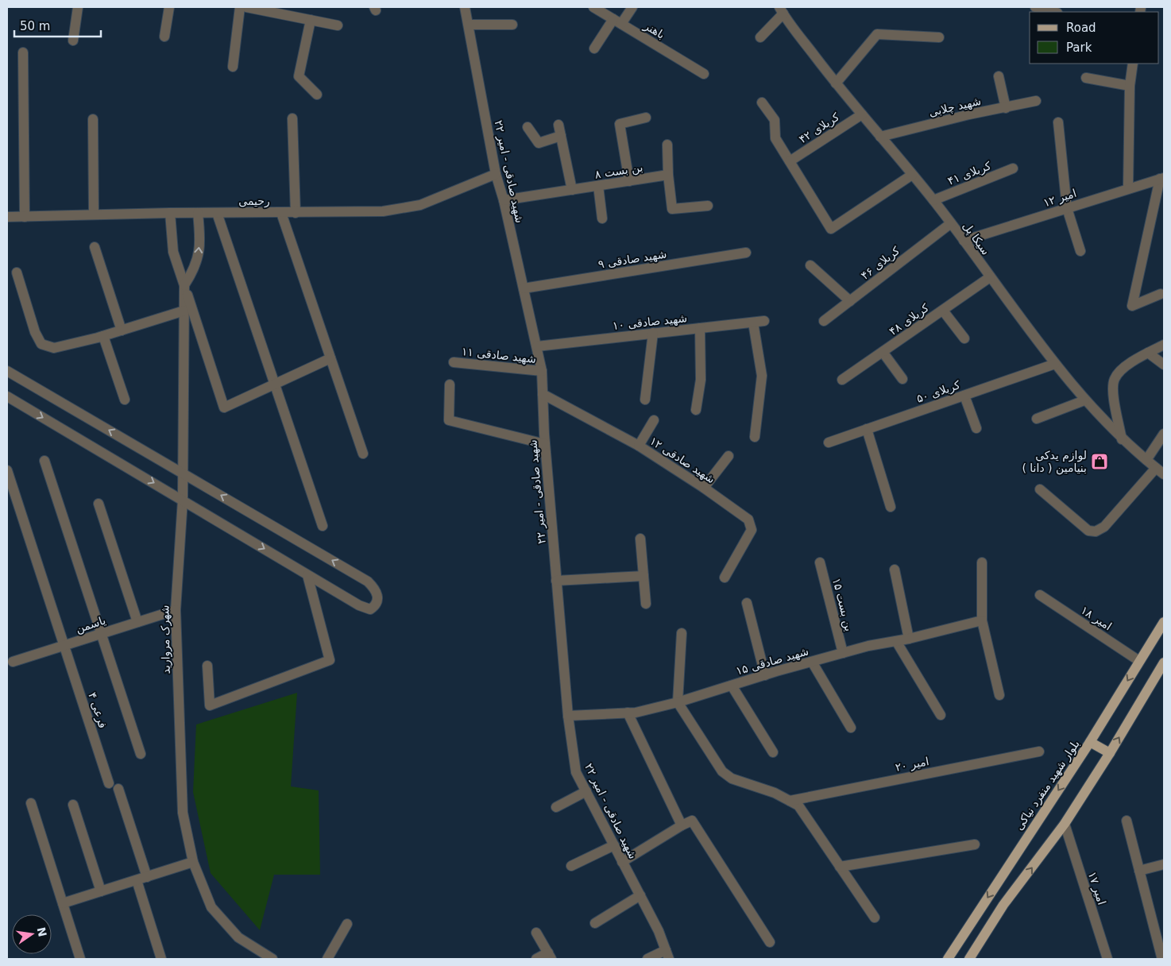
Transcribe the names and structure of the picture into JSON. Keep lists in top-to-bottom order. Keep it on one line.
{"streets":{"main road":["بلوار شهید منفرد نیاکی"],"street":["باهنر","شهید چلابی","کربلای ۴۲","بن بست ۸","شهید صادقی - امیر ۲۲","کربلای ۴۱","امير ۱۲","رحیمی","سیکا پل","شهید صادقی ۹","کربلای ۴۶","کربلای ۴۸","شهید صادقی ۱۰","شهید صادقی ۱۱","کربلای ۵۰","شهید صادقی ۱۲","بن بست ۱۵","امیر ۱۸","یاسمن","شهرک مروارید","شهید صادقی ۱۵","فرعی ۴","امیر ۲۰","امیر ۱۷"]},"crossings":[["شهید چلابی","سیکا پل"],["کربلای ۴۲","سیکا پل"],["بن بست ۸","شهید صادقی - امیر ۲۲"],["شهید صادقی - امیر ۲۲","رحیمی"],["شهید صادقی - امیر ۲۲","شهید صادقی ۹"],["شهید صادقی - امیر ۲۲","شهید صادقی ۱۰"],["شهید صادقی - امیر ۲۲","شهید صادقی ۱۱"],["شهید صادقی - امیر ۲۲","شهید صادقی ۱۲"],["شهید صادقی - امیر ۲۲","شهید صادقی ۱۵"],["کربلای ۴۱","سیکا پل"],["امير ۱۲","سیکا پل"],["رحیمی","شهرک مروارید"],["سیکا پل","کربلای ۴۶"],["سیکا پل","کربلای ۴۸"],["سیکا پل","کربلای ۵۰"],["بن بست ۱۵","شهید صادقی ۱۵"],["امیر ۱۸","بلوار شهید منفرد نیاکی"],["یاسمن","شهرک مروارید"],["یاسمن","فرعی ۴"]],"places":{"shop":["لوازم یدکی بنیامین ( دانا )"]},"legend":["Road","Park"],"scale_bar":"50 m","north":"right"}
